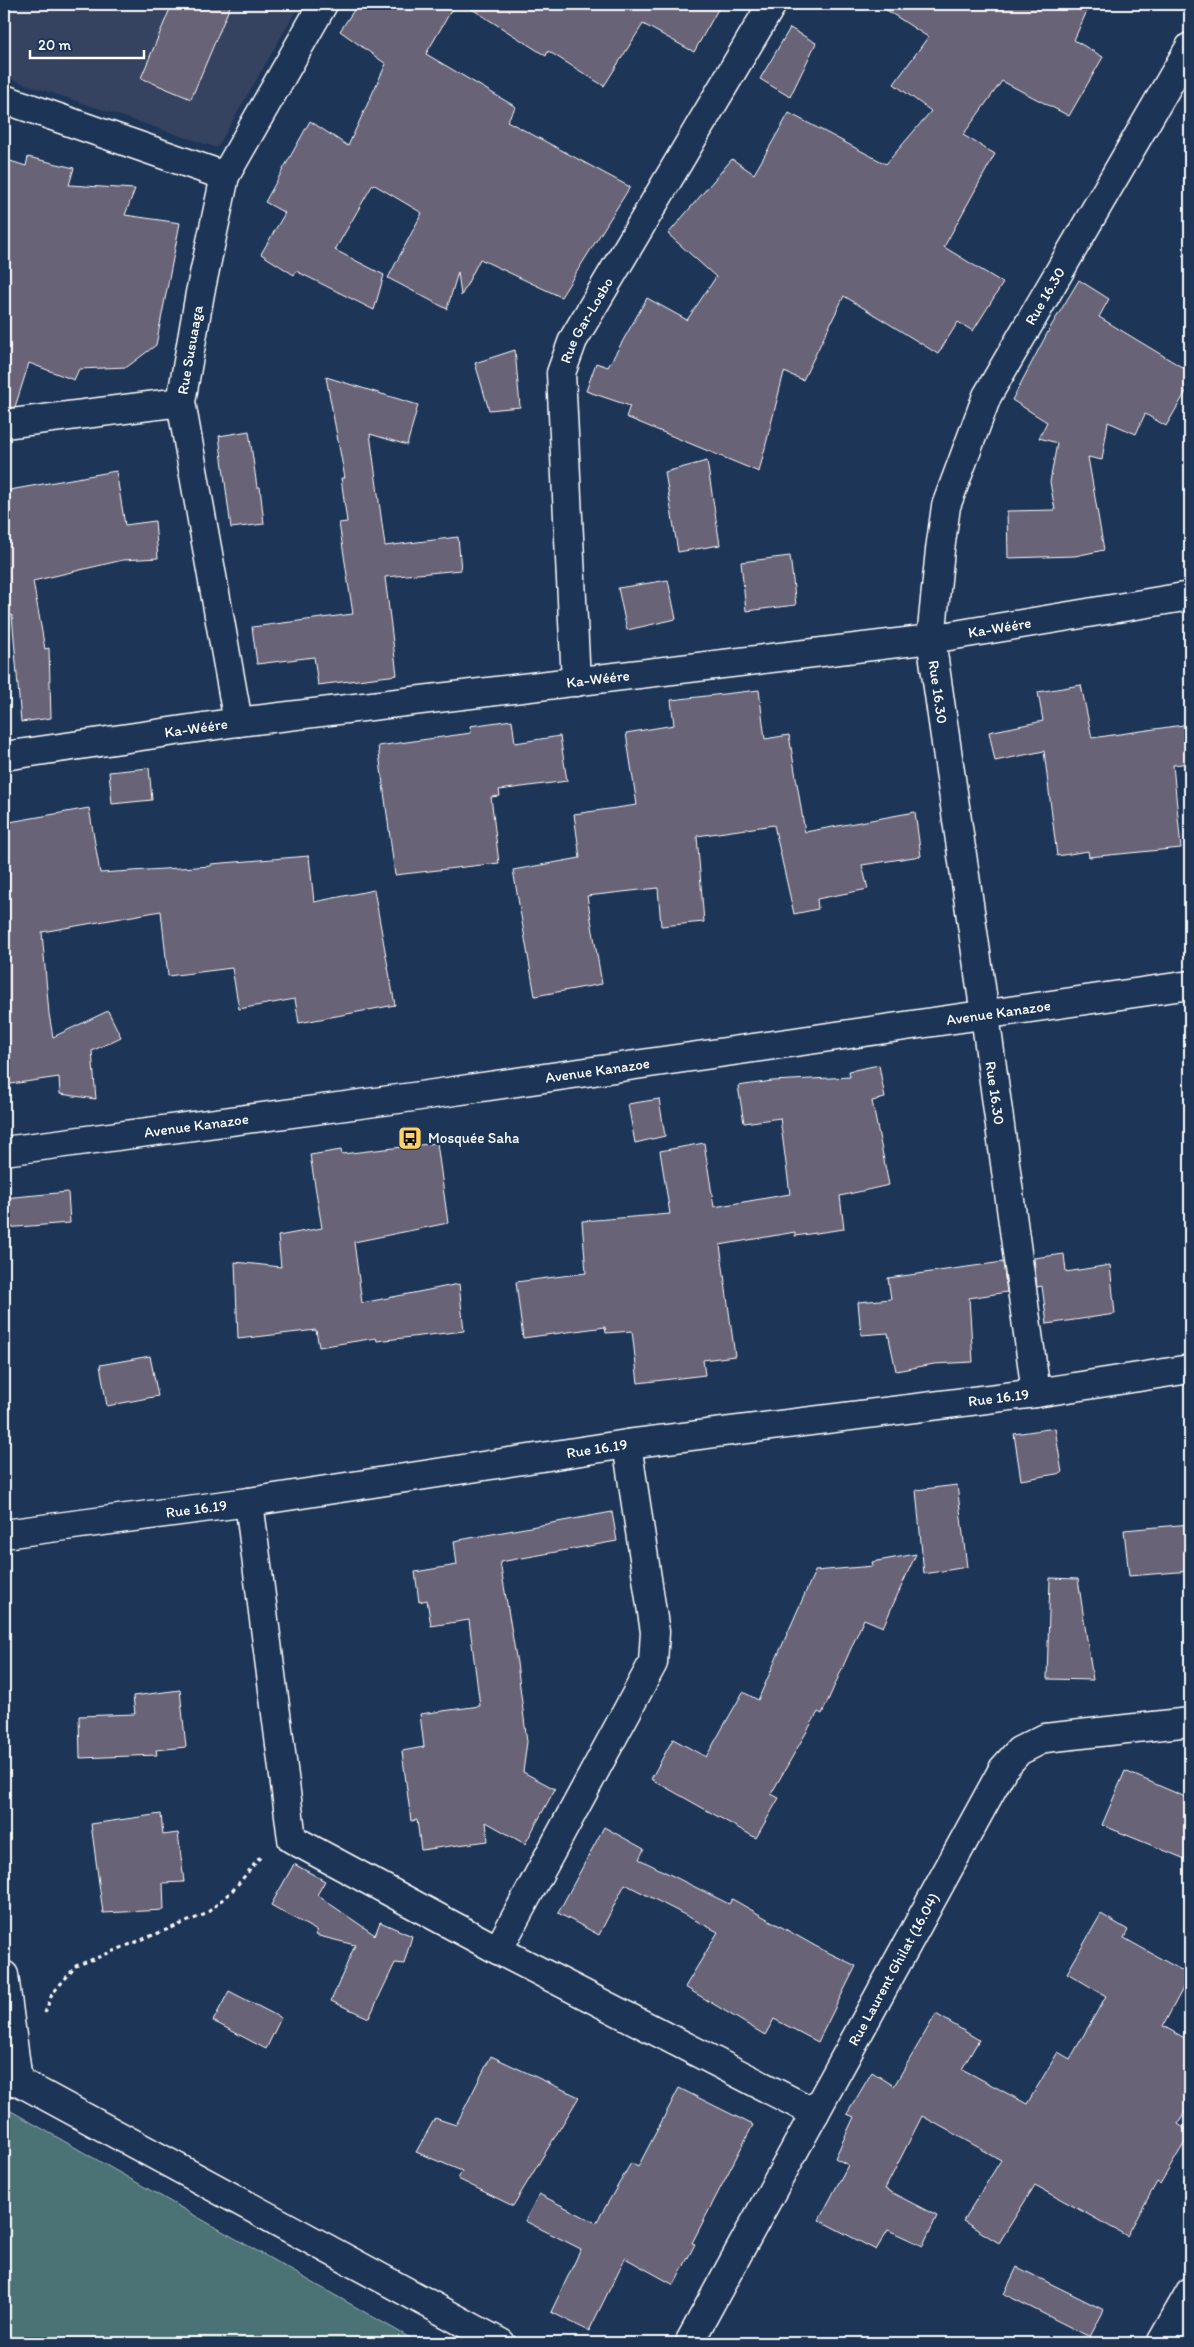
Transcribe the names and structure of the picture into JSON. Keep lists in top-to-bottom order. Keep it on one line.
{"streets":{"street":["Rue 16.30","Rue Gar-Losbo","Rue Susuaaga","Ka-Wéére","Avenue Kanazoe","Rue 16.19","Rue Laurent Ghilat (16.04)"]},"crossings":[["Rue 16.30","Ka-Wéére"],["Rue 16.30","Avenue Kanazoe"],["Rue 16.30","Rue 16.19"],["Rue Gar-Losbo","Ka-Wéére"],["Rue Susuaaga","Ka-Wéére"]],"places":{"bus stop":["Mosquée Saha"]},"scale_bar":"20 m"}
